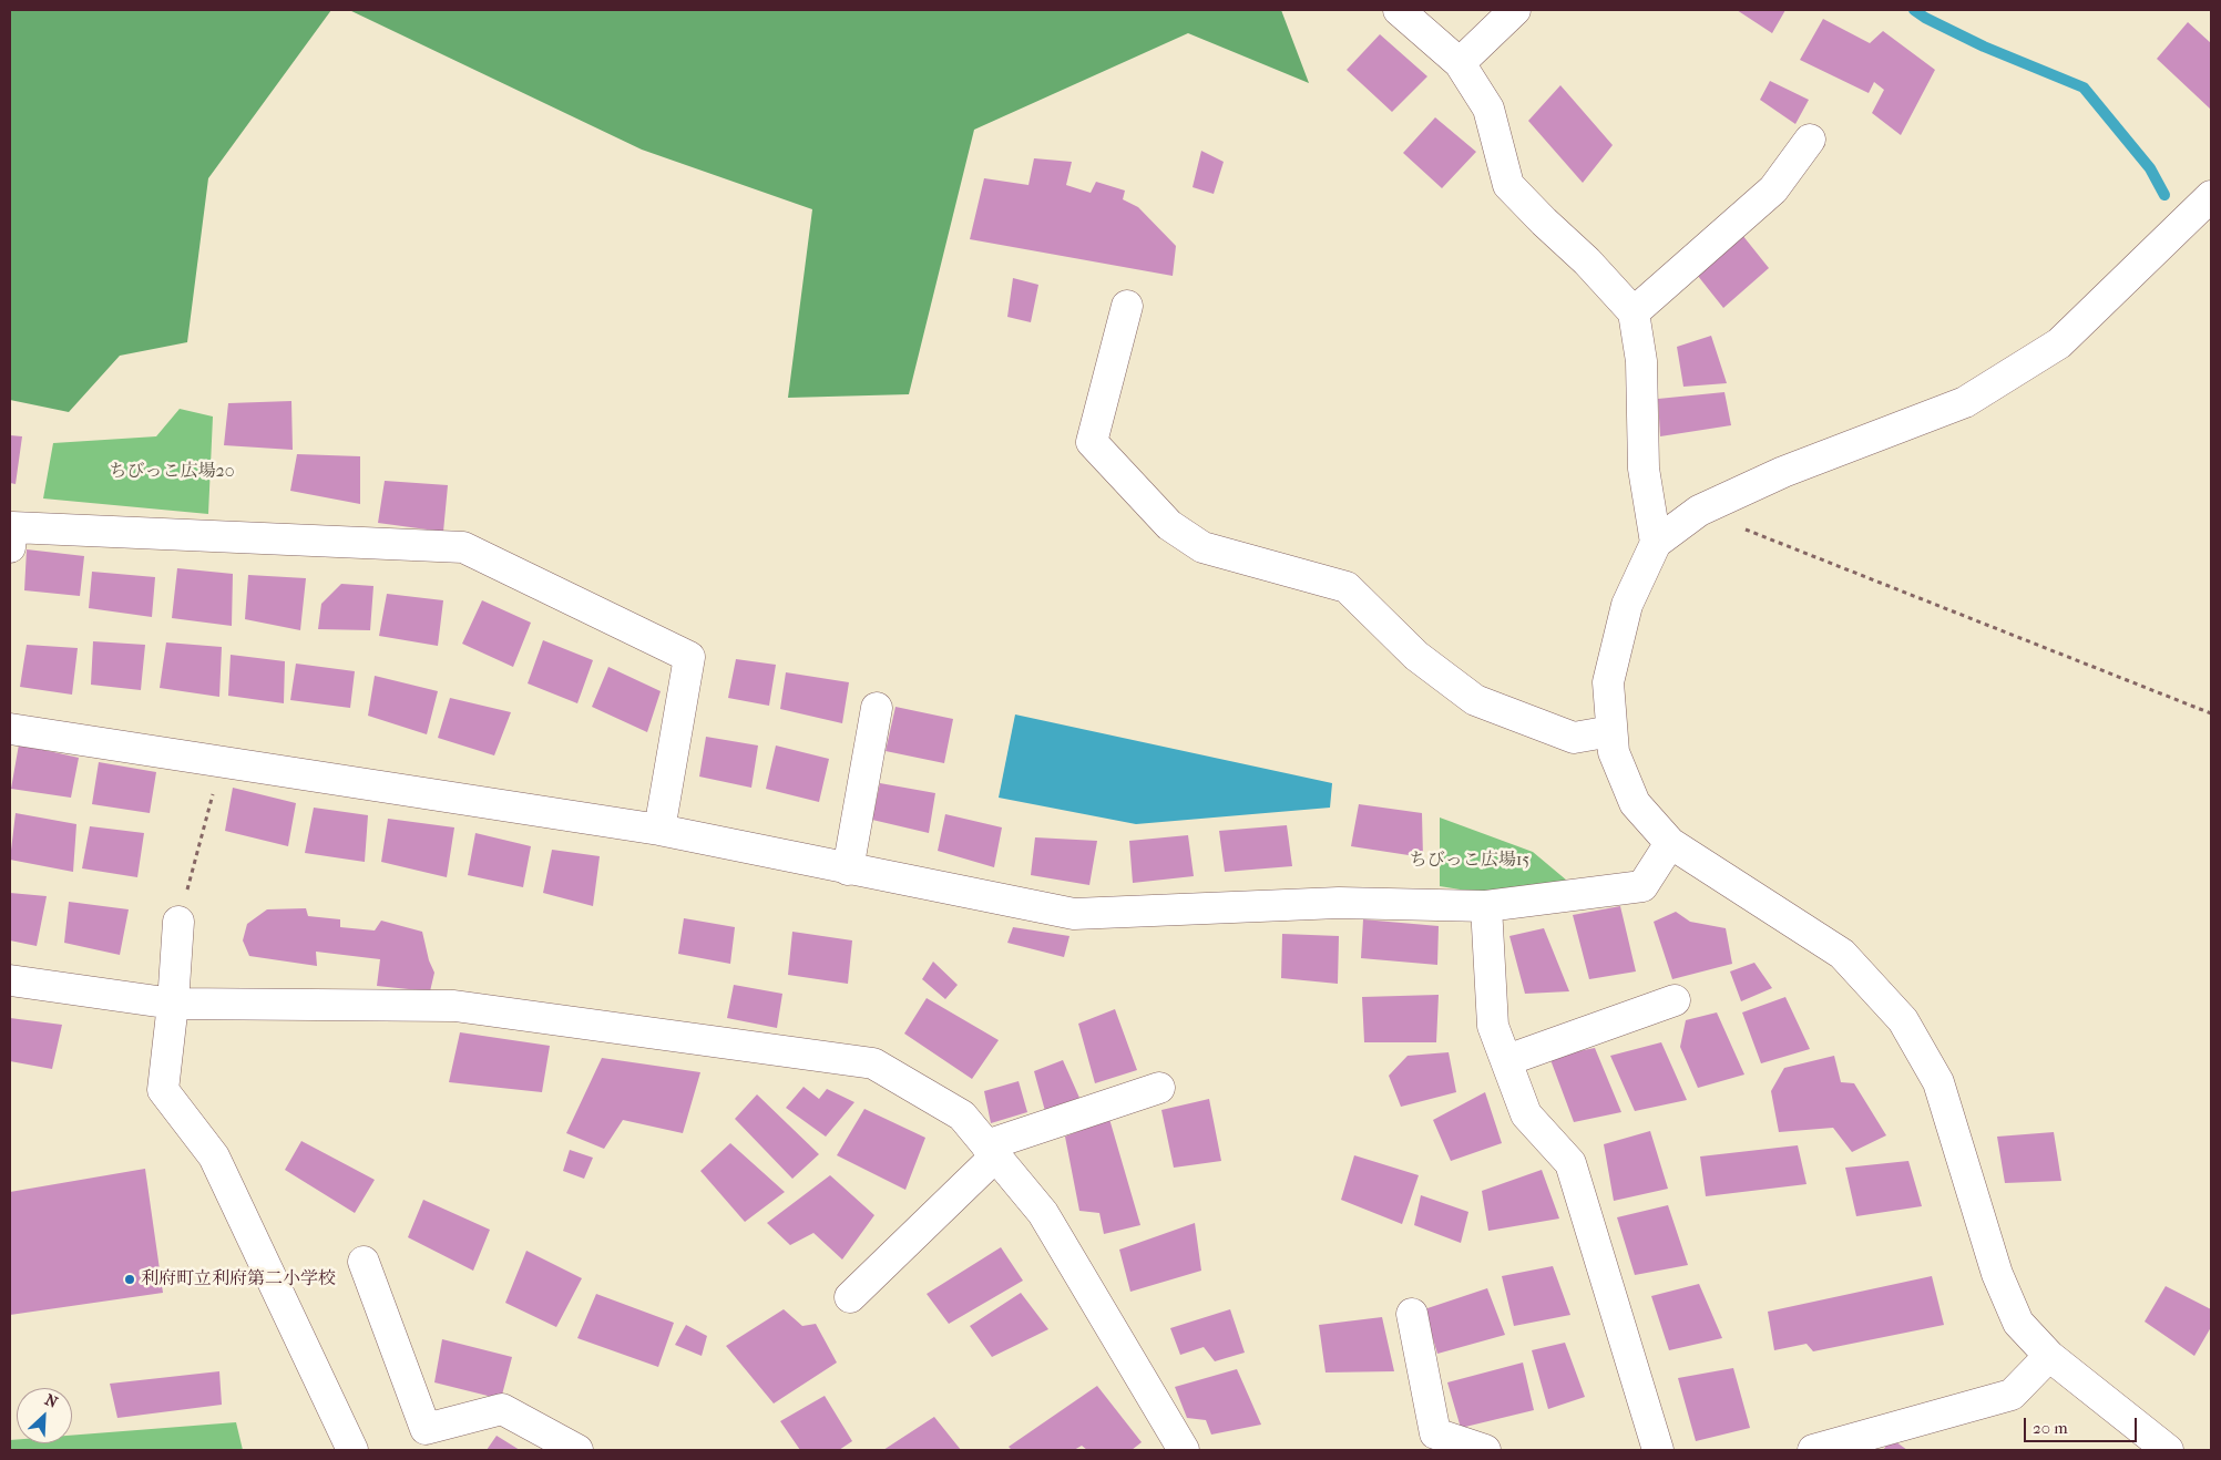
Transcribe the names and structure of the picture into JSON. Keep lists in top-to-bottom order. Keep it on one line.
{"parks":["ちびっこ広場20","ちびっこ広場15"],"places":["利府町立利府第二小学校"],"scale_bar":"20 m","north":"top right"}
